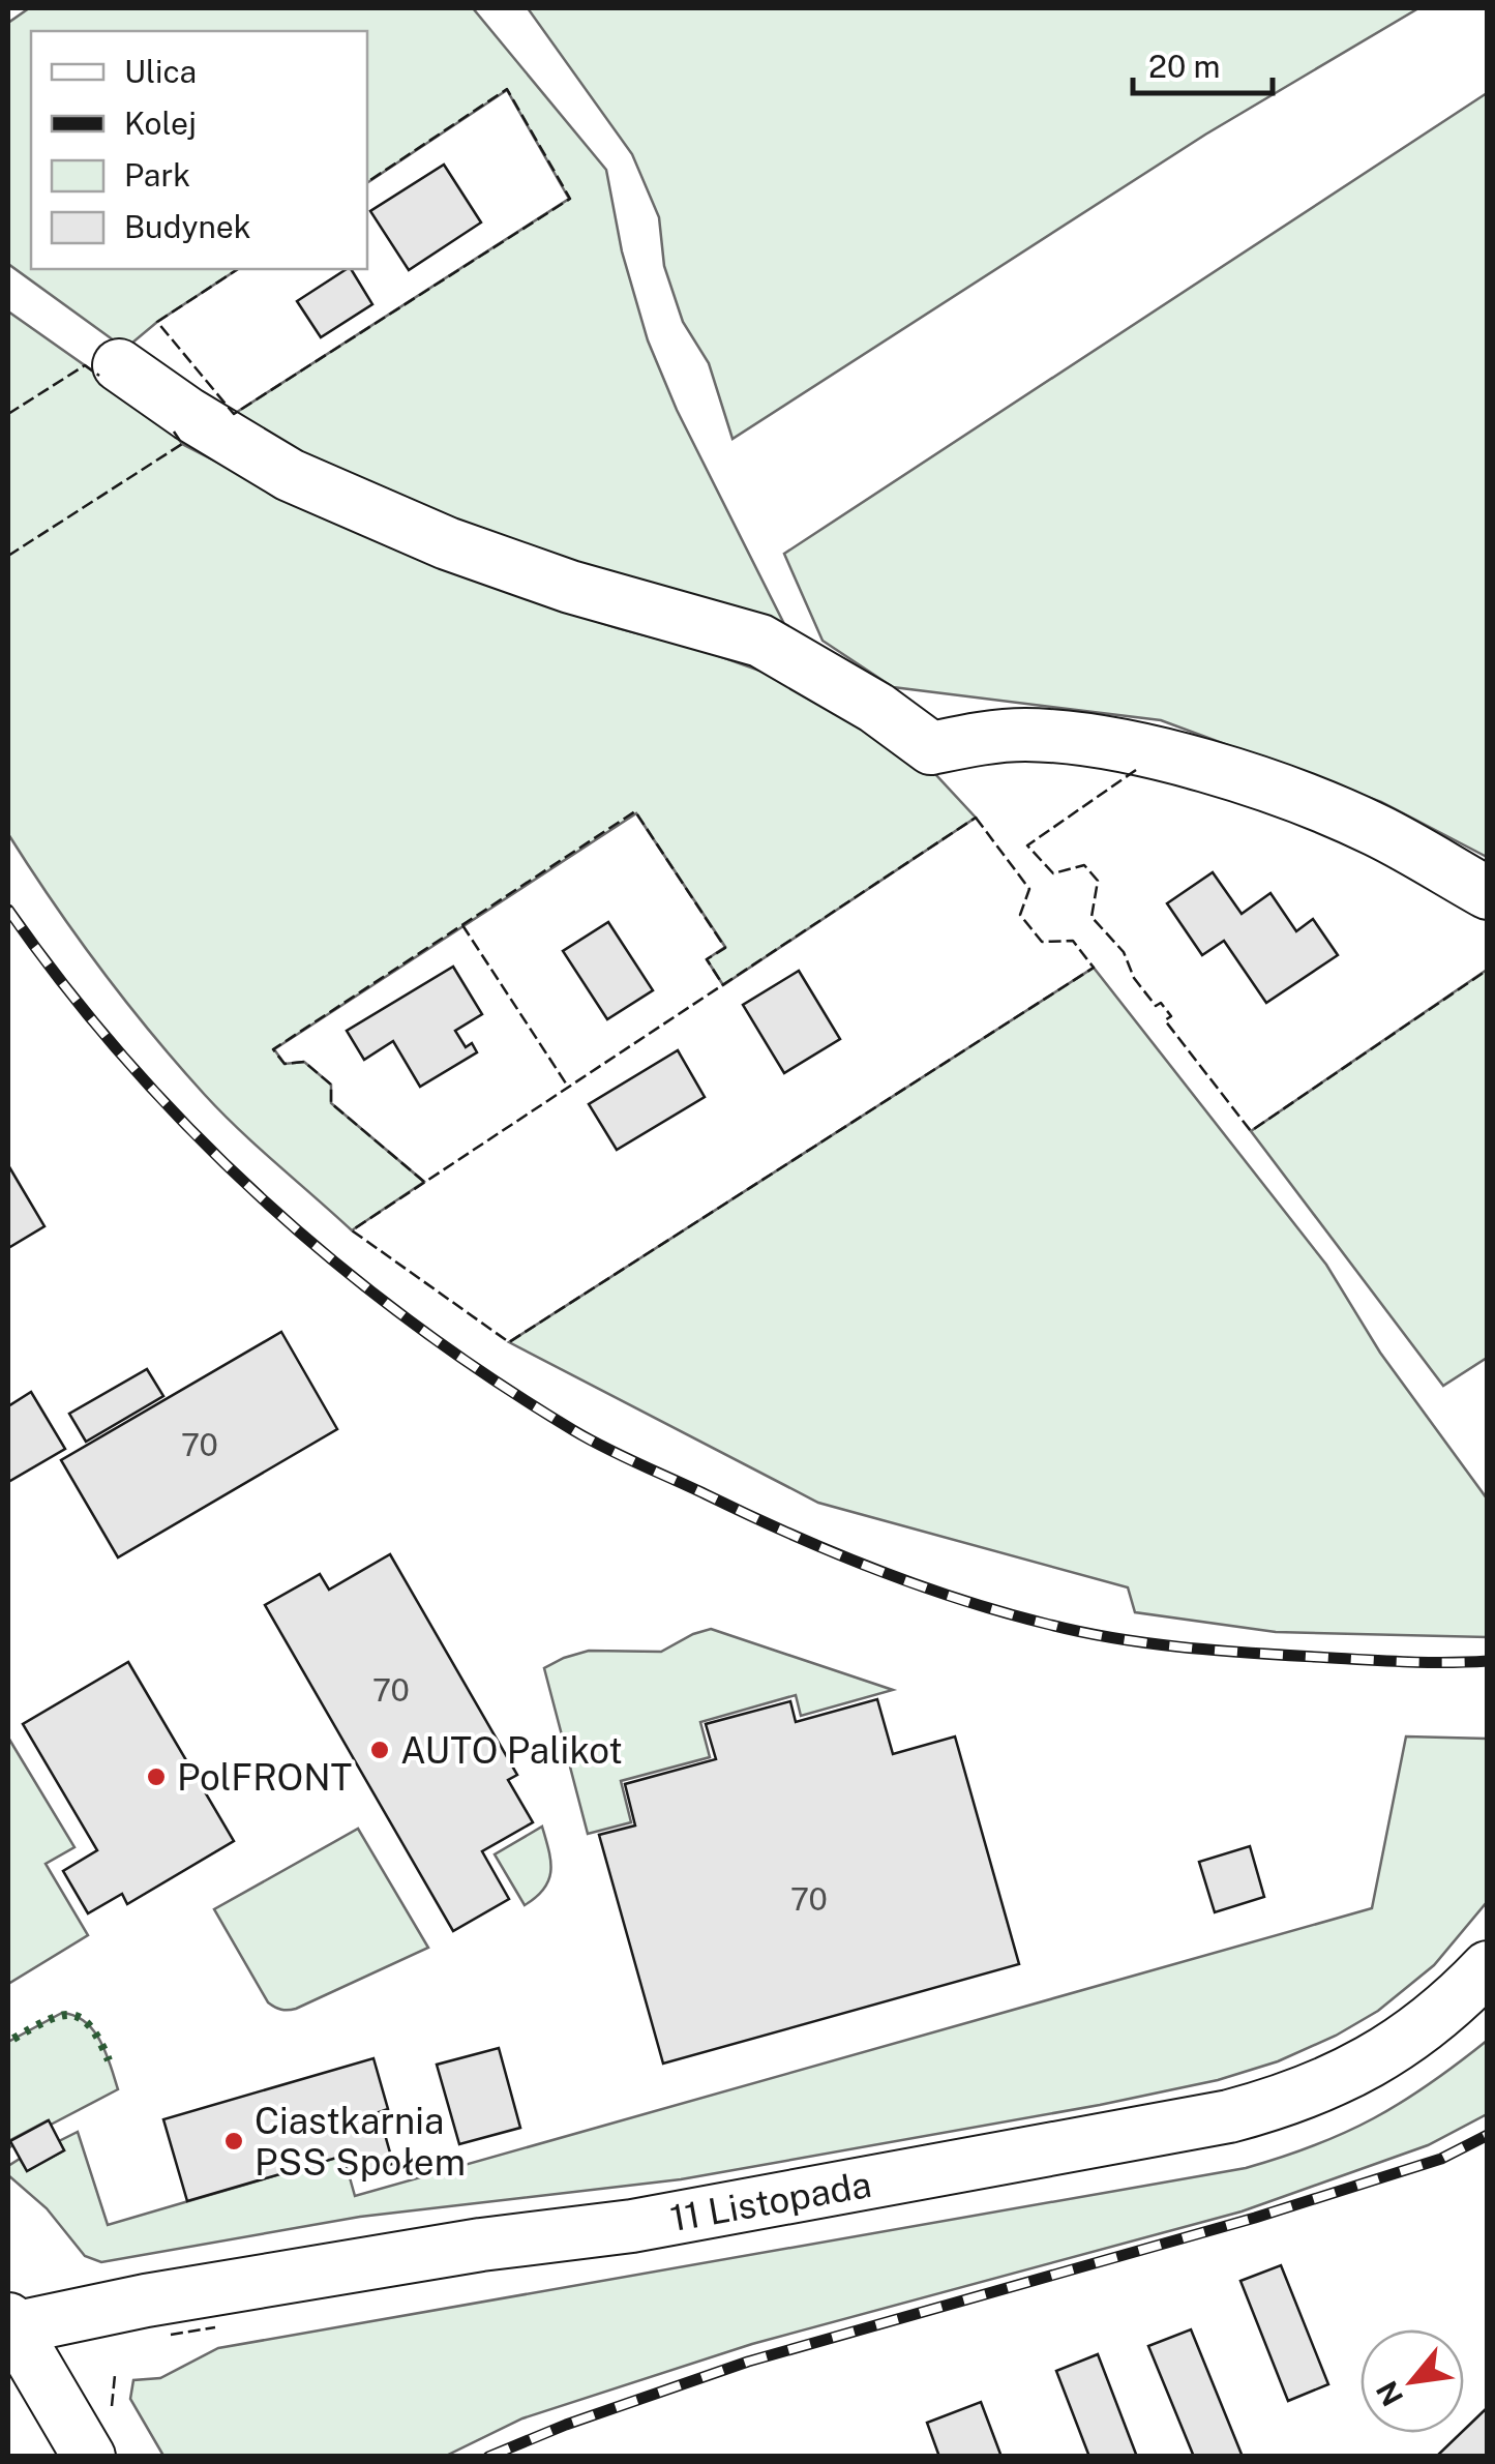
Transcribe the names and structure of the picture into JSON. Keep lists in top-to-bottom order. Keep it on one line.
{"streets":{"street":["11 Listopada"]},"places":["AUTO Palikot","PolFRONT","Ciastkarnia PSS Społem"],"house_numbers":["70","70","70"],"legend":["Ulica","Kolej","Park","Budynek"],"scale_bar":"20 m","north":"bottom left"}
